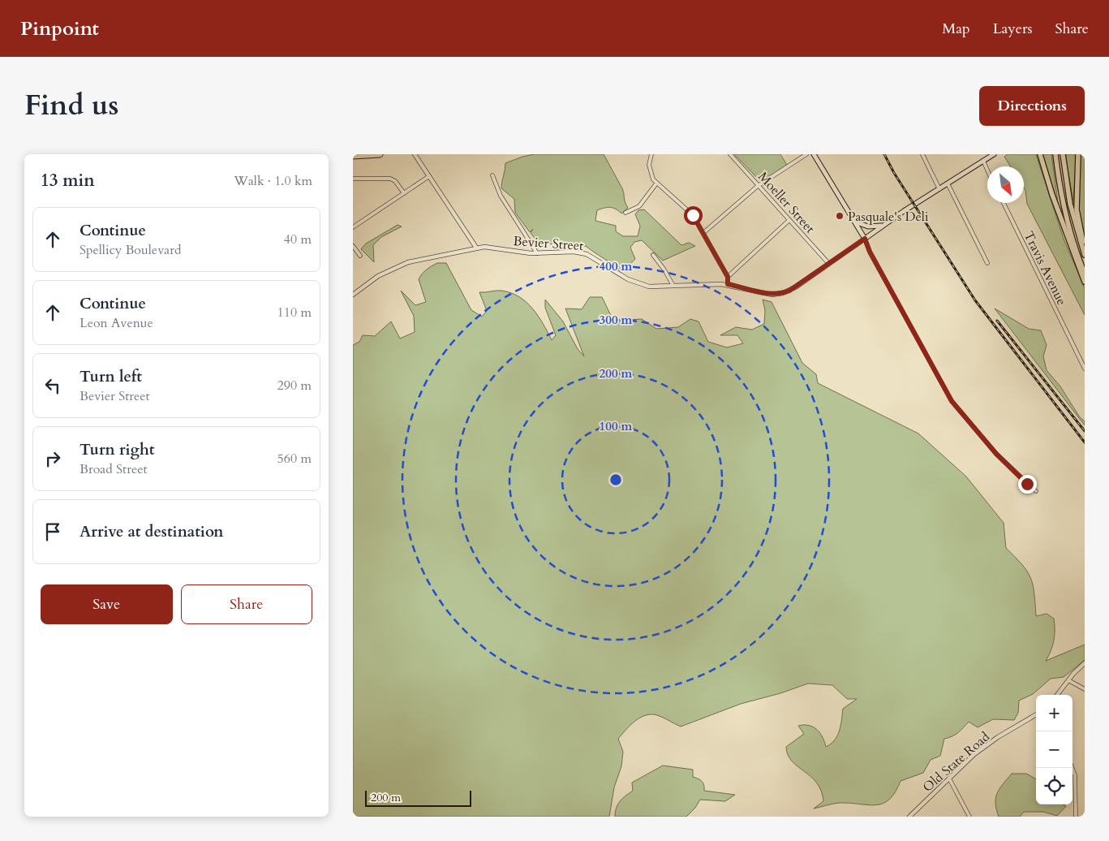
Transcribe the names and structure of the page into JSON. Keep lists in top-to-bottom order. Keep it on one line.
{"streets":{"main road":["Bevier Street"],"street":["Moeller Street","Travis Avenue","Old State Road"]},"crossings":[["Moeller Street","Bevier Street"]],"places":["Pasquale's Deli"],"scale_bar":"200 m","north":"bottom right","page":{"header":"Pinpoint","nav":["Map","Layers","Share"],"title":"Find us","buttons":["Directions",["Save","Share"]],"heading":["13 min","Walk · 1.0 km"],"list":[["Continue","Spellicy Boulevard","40 m"],["Continue","Leon Avenue","110 m"],["Turn left","Bevier Street","290 m"],["Turn right","Broad Street","560 m"],"Arrive at destination"],"map_buttons":["+","−"],"scale":"200 m"},"rings":["400 m","300 m","200 m","100 m"]}
